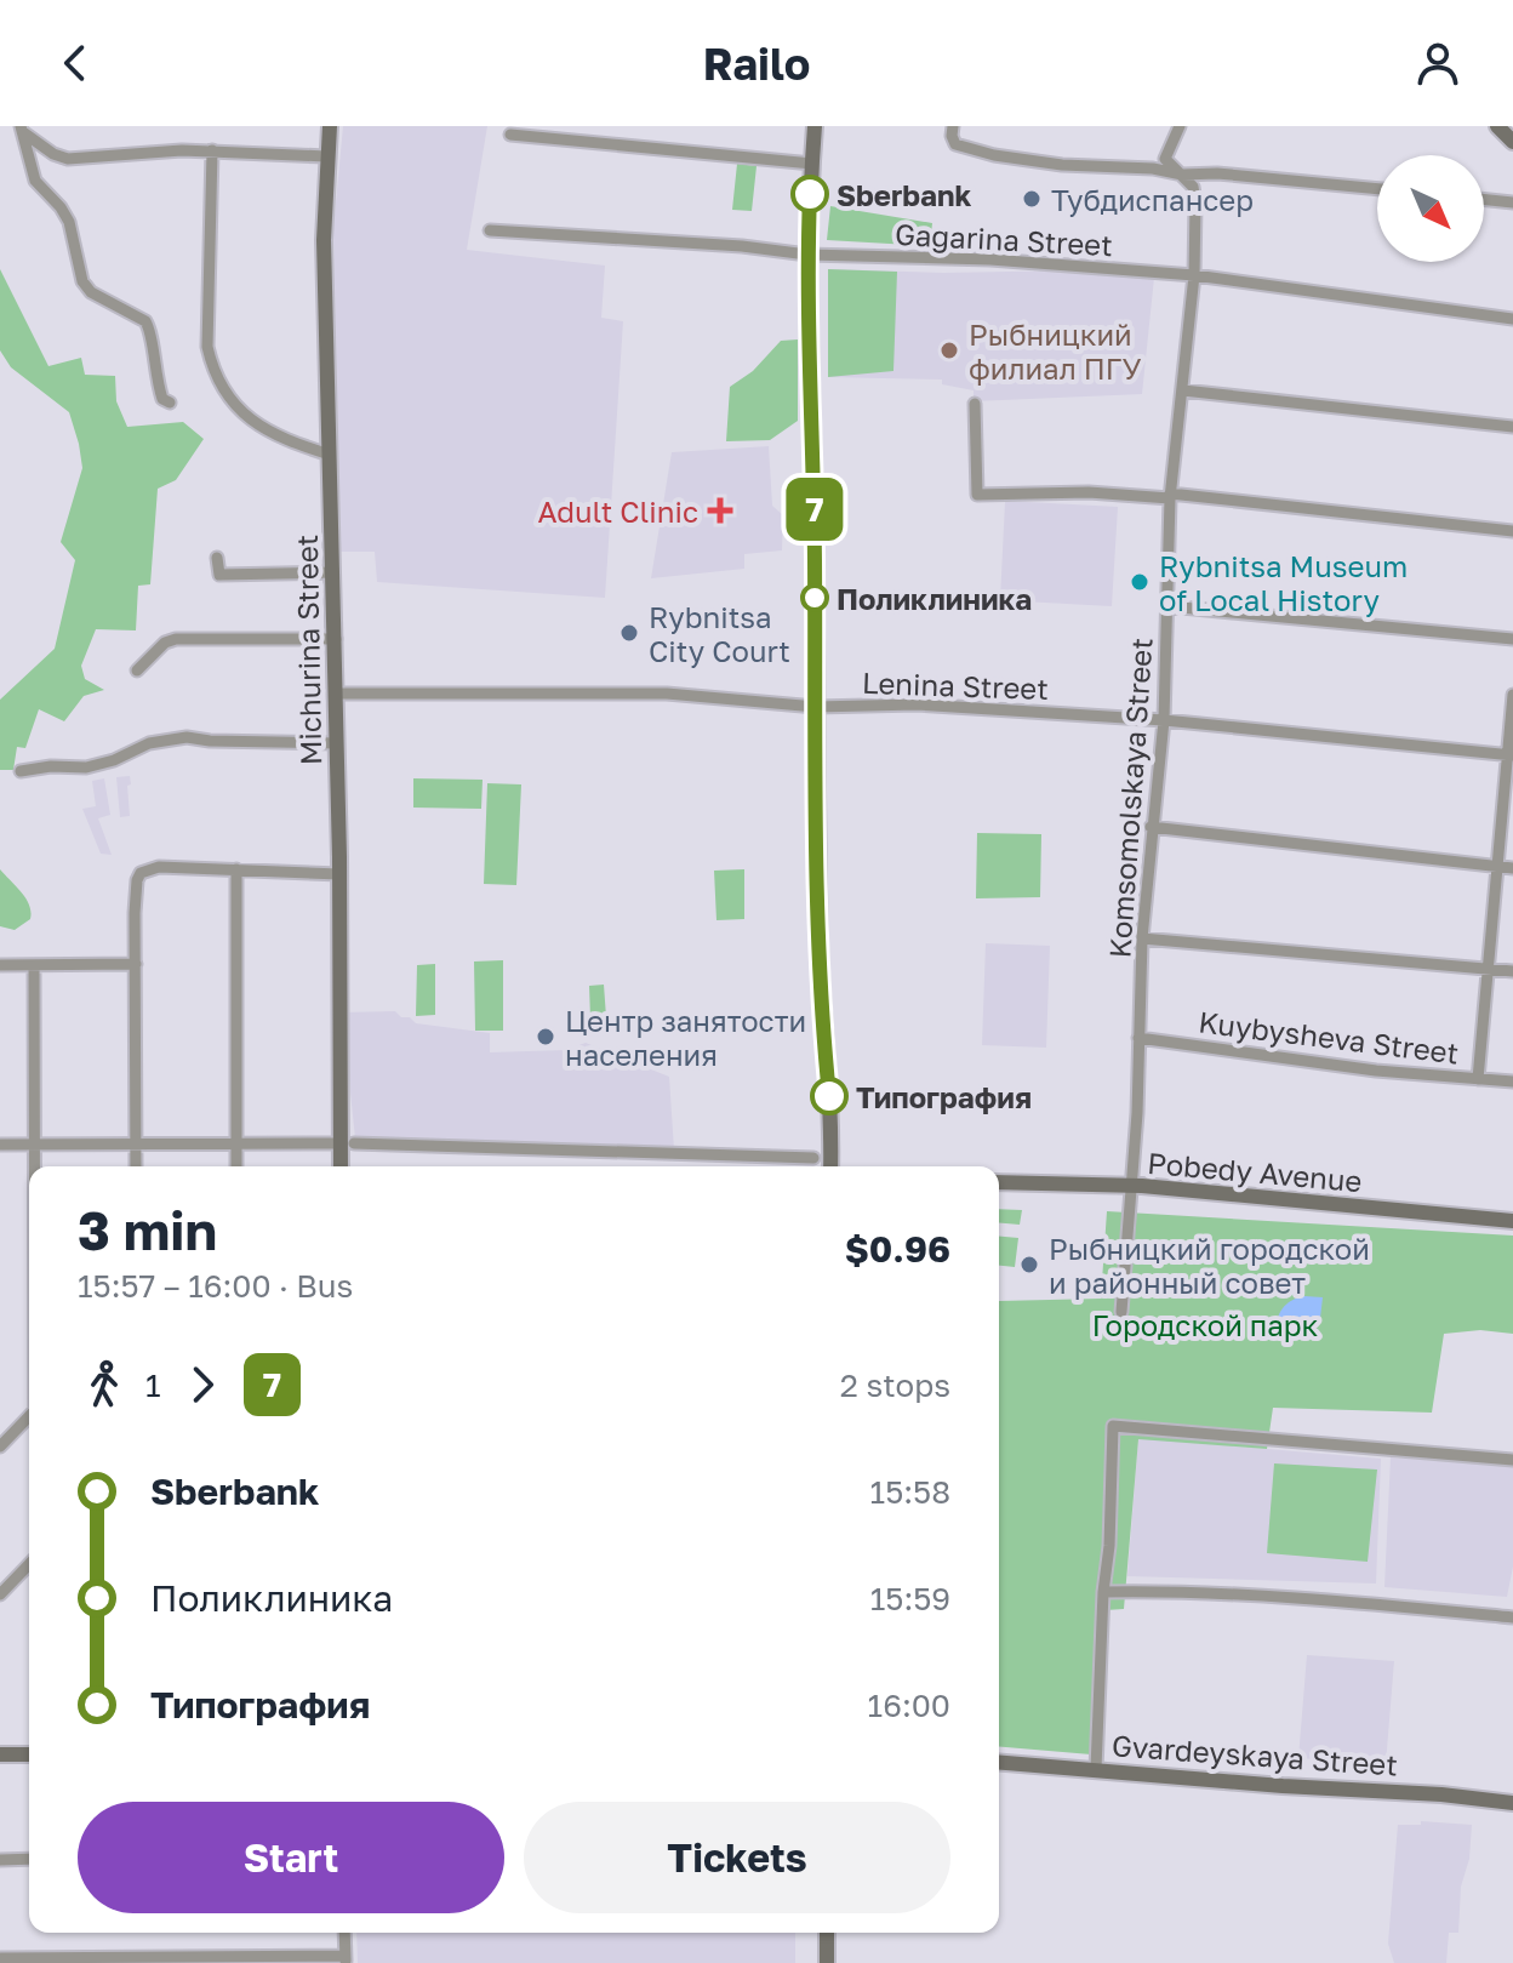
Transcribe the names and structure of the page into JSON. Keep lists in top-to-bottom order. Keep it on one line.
{"streets":{"street":["Gagarina Street","Michurina Street","Lenina Street","Komsomolskaya Street","Kuybysheva Street","Pobedy Avenue","Gvardeyskaya Street"]},"crossings":[["Gagarina Street","Komsomolskaya Street"],["Michurina Street","Lenina Street"],["Lenina Street","Komsomolskaya Street"],["Komsomolskaya Street","Kuybysheva Street"],["Komsomolskaya Street","Pobedy Avenue"]],"parks":["Городской парк"],"places":{"other":["Sberbank","Тубдиспансер","Рыбницкий филиал ПГУ","Rybnitsa Museum of Local History","Поликлиника","Rybnitsa City Court","Центр занятости населения","Типография","Рыбницкий городской и районный совет"],"health":["Adult Clinic"]},"lines":["bus line 7"],"north":"bottom right","page":{"header":"Railo","on_map":"7","heading":["3 min","15:57 – 16:00 · Bus","$0.96"],"legs":["1","7","2 stops"],"list":[{"name":"Sberbank","value":"15:58"},{"name":"Поликлиника","value":"15:59"},{"name":"Типография","value":"16:00"}],"buttons":["Start","Tickets"]}}
